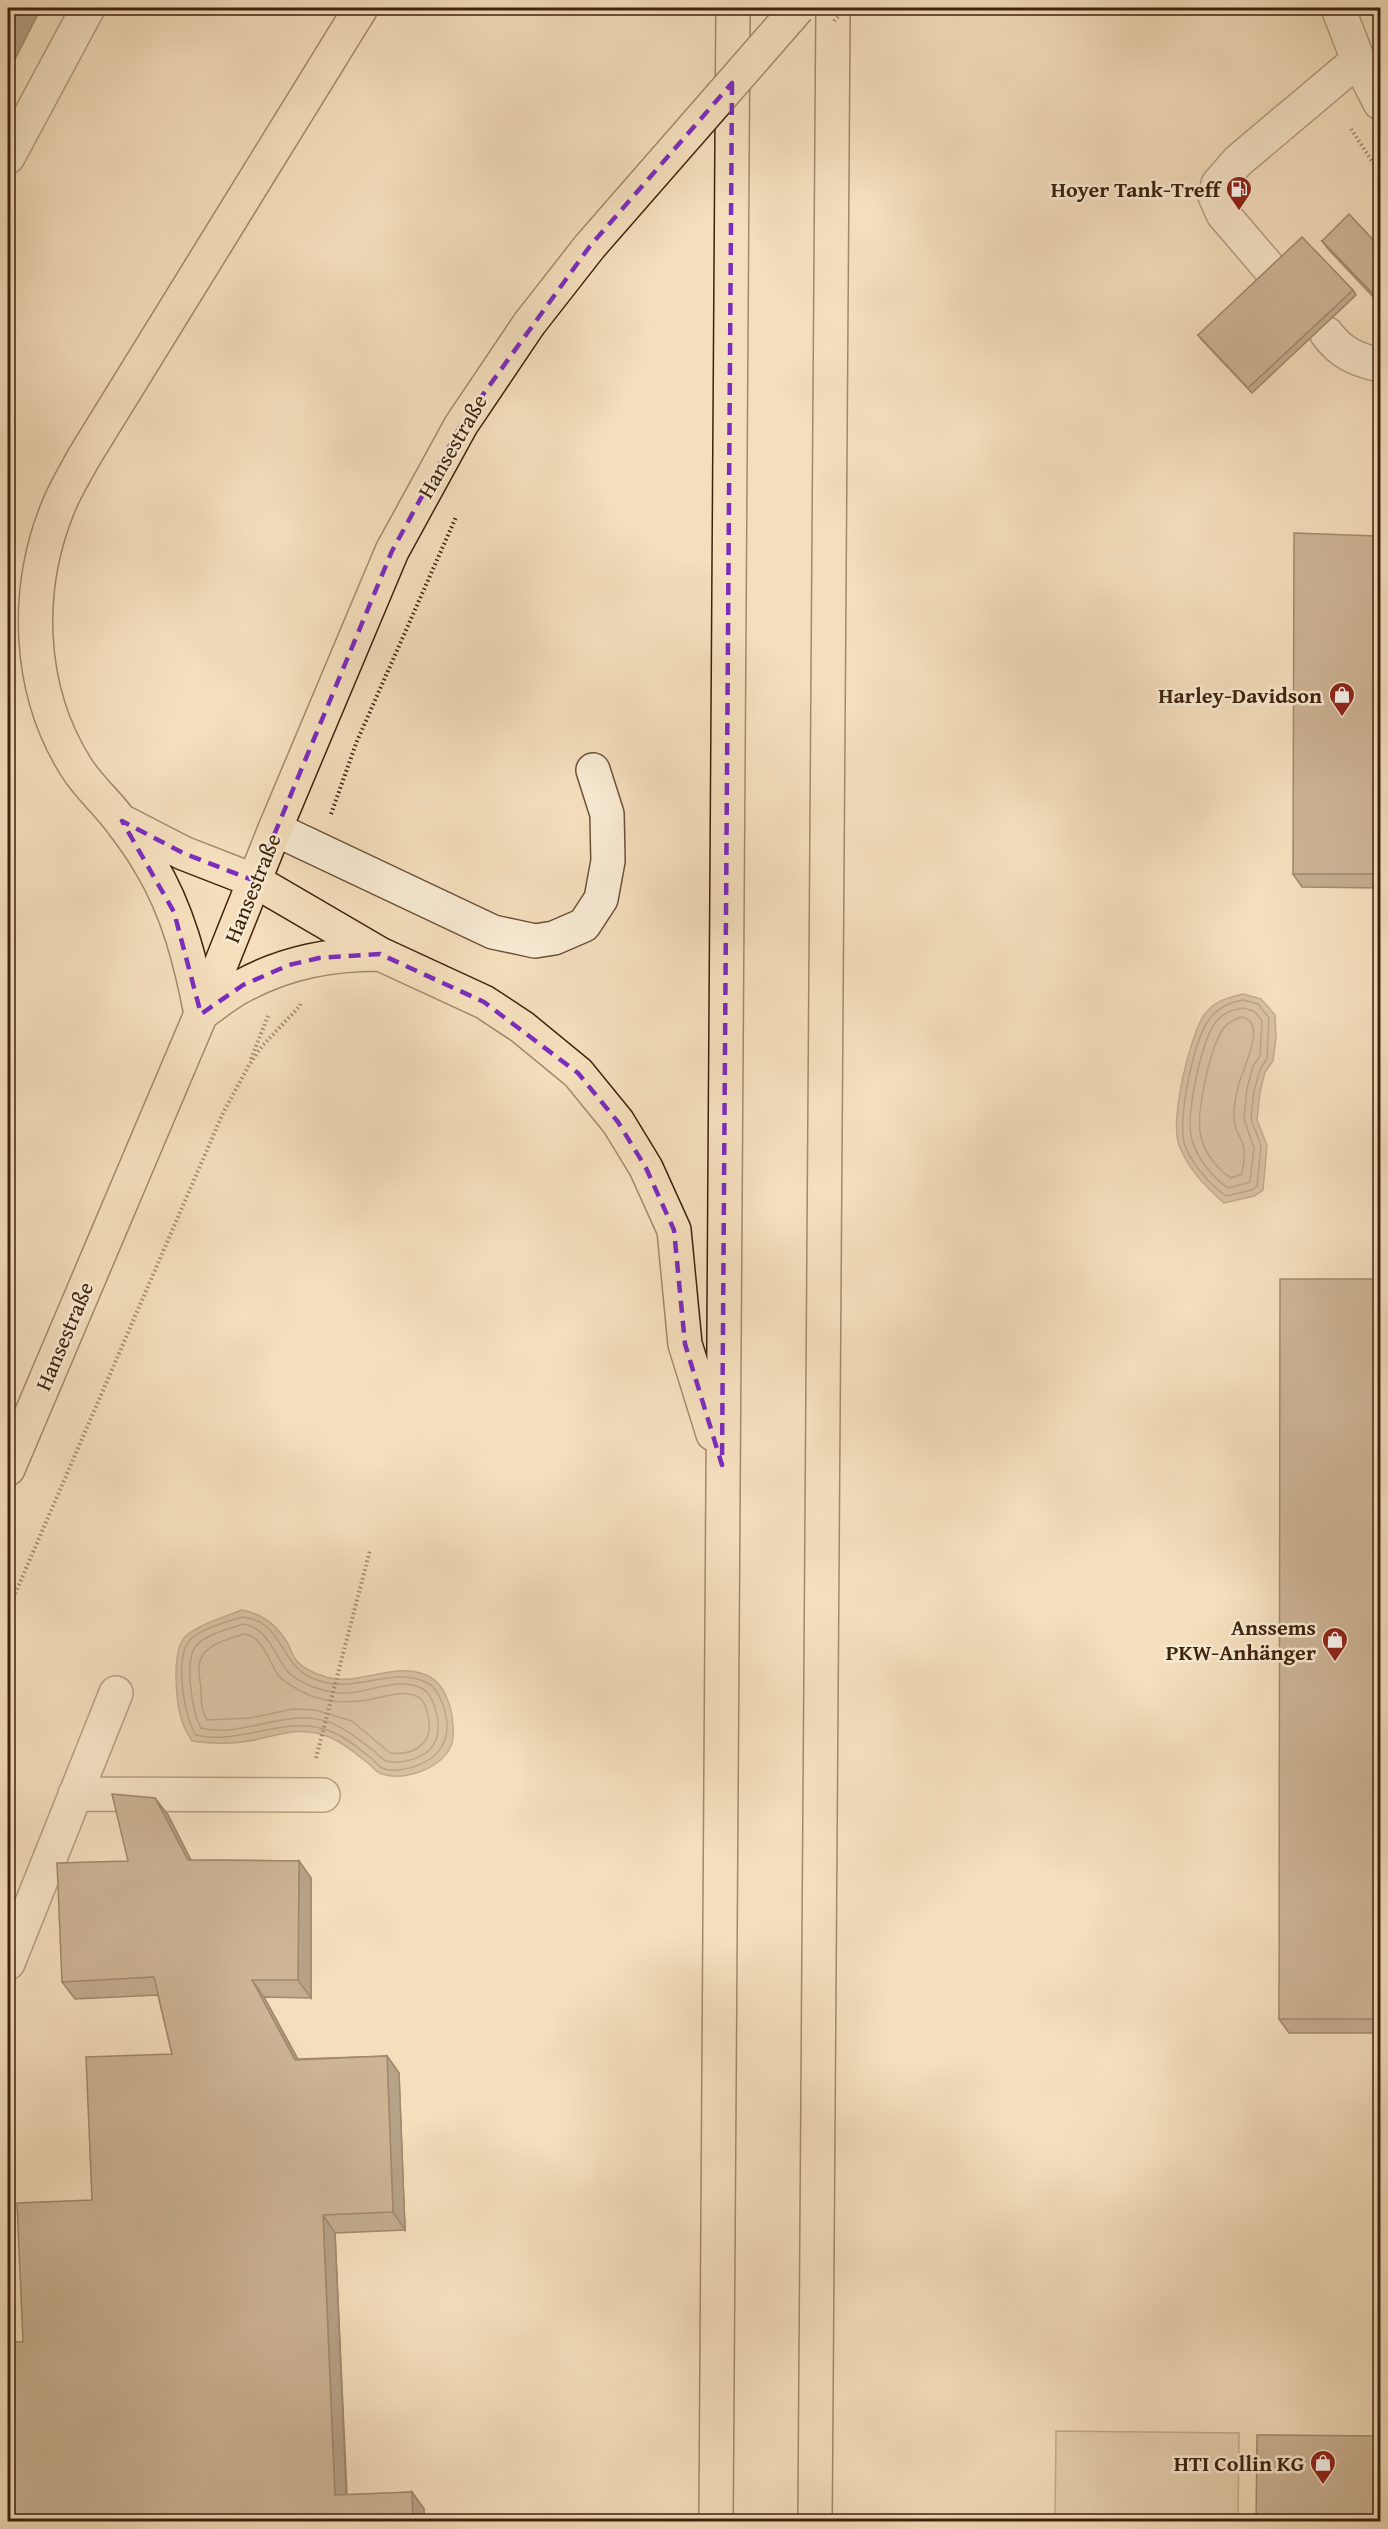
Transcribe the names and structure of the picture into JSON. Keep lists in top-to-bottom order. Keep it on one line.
{"streets":{"main road":["Hansestraße"]},"places":{"fuel station":["Hoyer Tank-Treff"],"shop":["Harley-Davidson","Anssems PKW-Anhänger","HTI Collin KG"]}}
